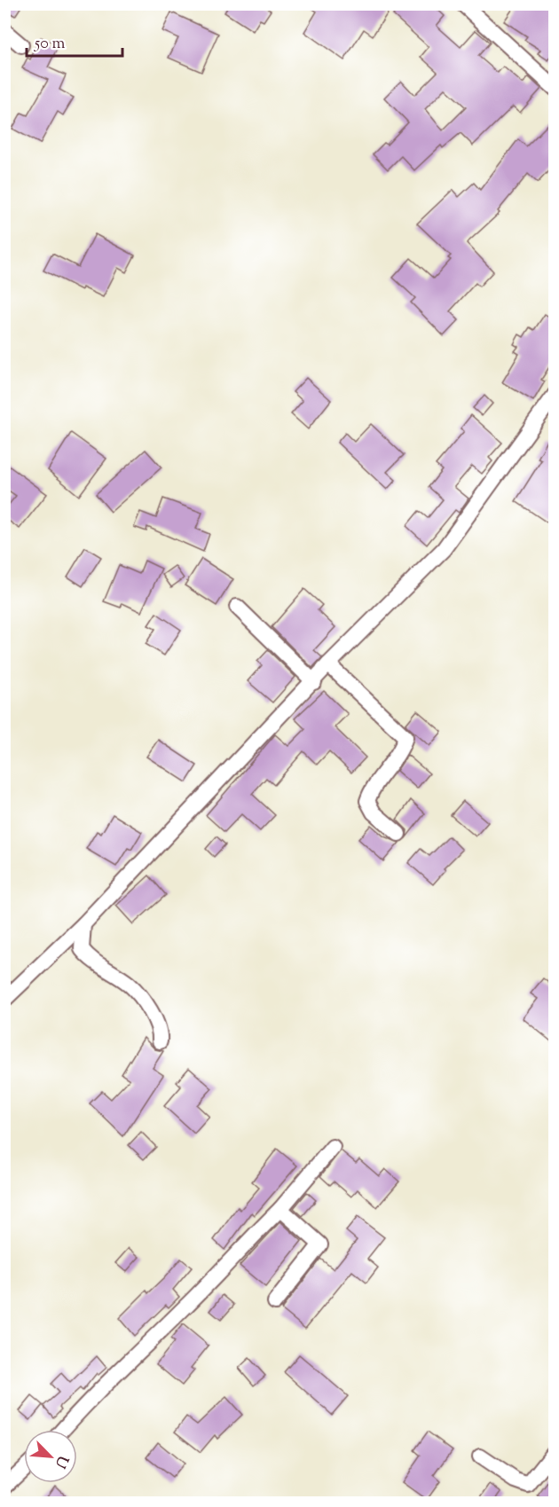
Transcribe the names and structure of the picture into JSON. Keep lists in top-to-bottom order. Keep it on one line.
{"scale_bar":"50 m","north":"bottom right"}
